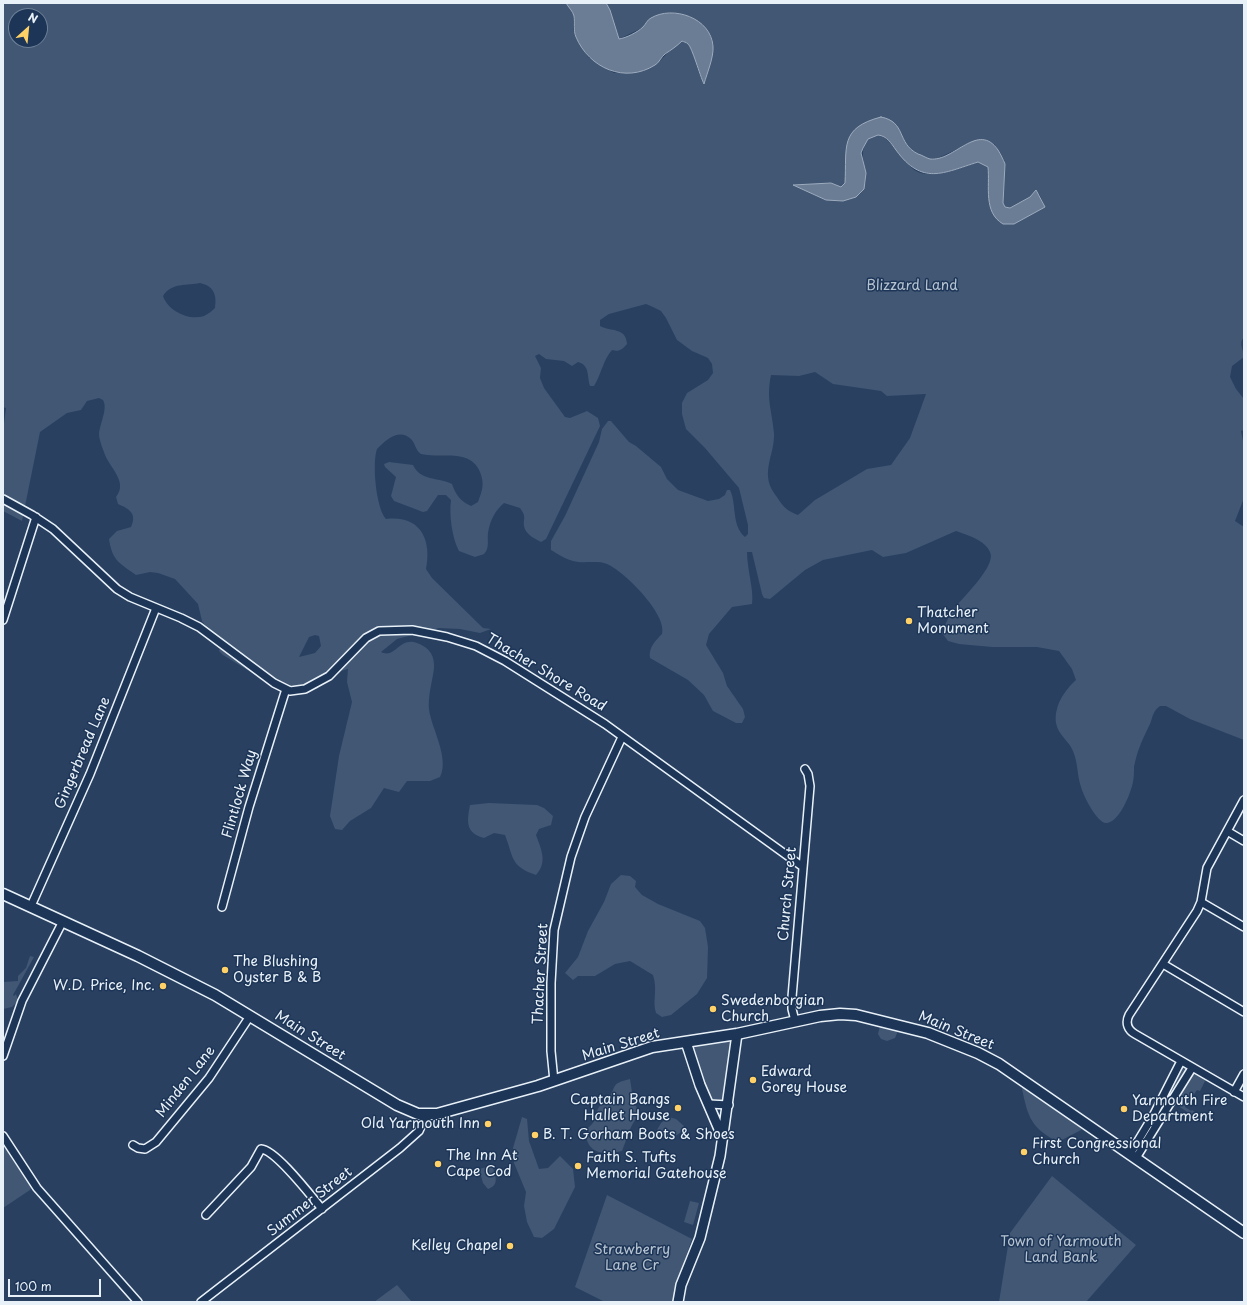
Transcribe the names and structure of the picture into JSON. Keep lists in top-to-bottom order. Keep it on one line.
{"streets":{"main road":["Main Street"],"street":["Thacher Shore Road","Gingerbread Lane","Flintlock Way","Church Street","Thacher Street","Minden Lane","Summer Street"]},"crossings":[["Thacher Shore Road","Gingerbread Lane"],["Thacher Shore Road","Flintlock Way"],["Thacher Shore Road","Church Street"],["Thacher Shore Road","Thacher Street"],["Gingerbread Lane","Main Street"],["Church Street","Main Street"],["Thacher Street","Main Street"],["Main Street","Minden Lane"],["Main Street","Summer Street"]],"parks":["Blizzard Land","Town of Yarmouth Land Bank","Strawberry Lane Cr"],"places":["Thatcher Monument","The Blushing Oyster B & B","W.D. Price, Inc.","Swedenborgian Church","Edward Gorey House","Captain Bangs Hallet House","Yarmouth Fire Department","Old Yarmouth Inn","B. T. Gorham Boots & Shoes","First Congressional Church","The Inn At Cape Cod","Faith S. Tufts Memorial Gatehouse","Kelley Chapel"],"scale_bar":"100 m","north":"top right"}
